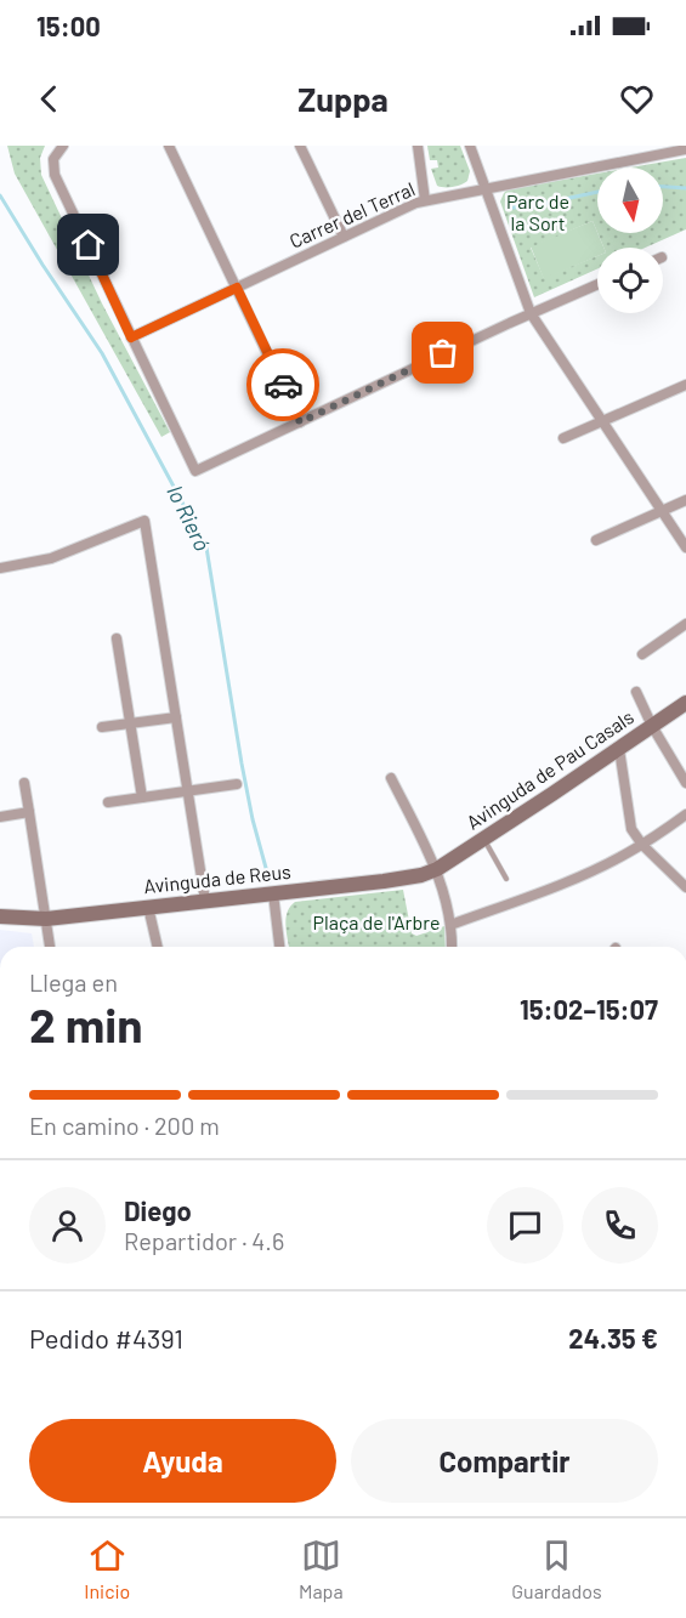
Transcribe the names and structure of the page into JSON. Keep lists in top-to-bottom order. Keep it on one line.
{"streets":{"street":["Carrer del Terral","Avinguda de Pau Casals","Avinguda de Reus"]},"crossings":[["Avinguda de Pau Casals","Avinguda de Reus"]],"water":["lo Rieró"],"parks":["Parc de la Sort","Plaça de l'Arbre"],"north":"bottom","page":{"status":"15:00","header":"Zuppa","heading":["2 min","Llega en","15:02–15:07"],"panel":["Diego","Repartidor · 4.6","Pedido #4391","24.35 €"],"bar":"En camino · 200 m","buttons":["Ayuda","Compartir"],"tabs":["Inicio","Mapa","Guardados"]}}
